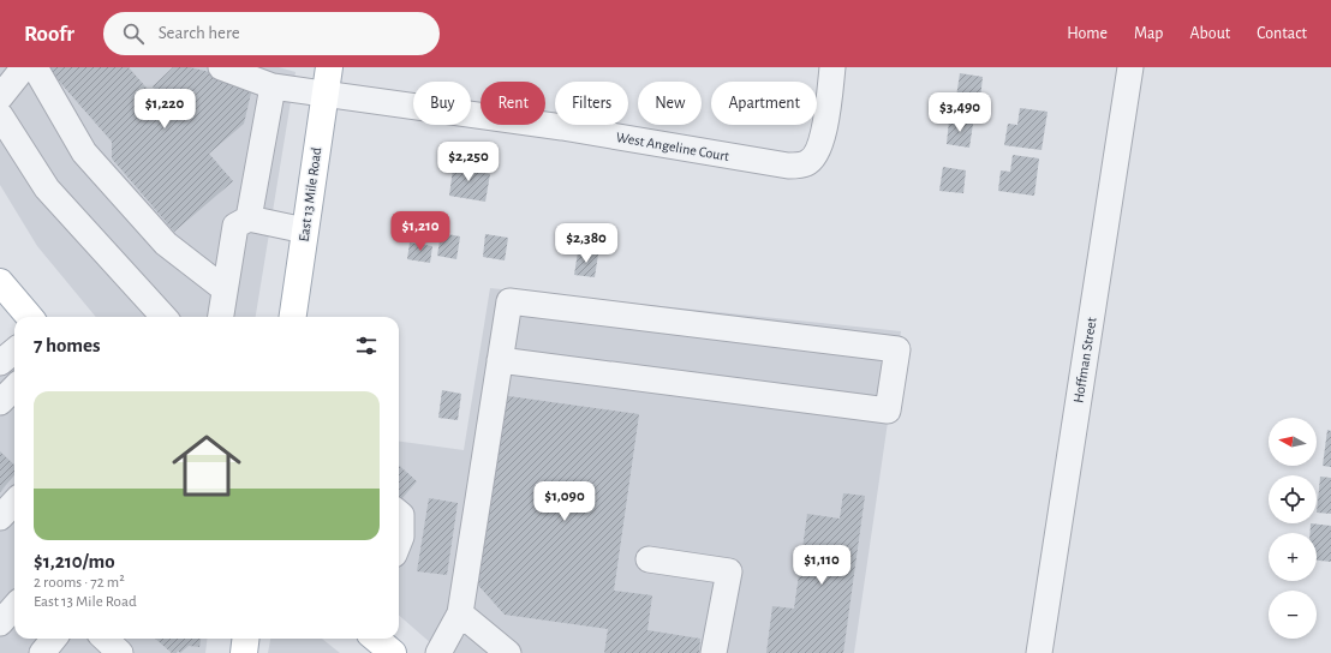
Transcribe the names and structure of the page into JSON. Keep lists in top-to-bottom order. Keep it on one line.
{"streets":{"main road":["East 13 Mile Road"],"street":["West Angeline Court","Hoffman Street"]},"crossings":[["West Angeline Court","East 13 Mile Road"]],"north":"left","page":{"header":"Roofr","search":"Search here","nav":["Home","Map","About","Contact"],"chip":["Buy","Rent","Filters","New","Apartment"],"price":["$1,220","$3,490","$2,250","$1,210","$2,380","$1,090","$1,110"],"heading":"7 homes","list":[{"name":"$1,210/mo","note":"2 rooms · 72 m² · East 13 Mile Road"}],"map_buttons":["+","−"]}}
